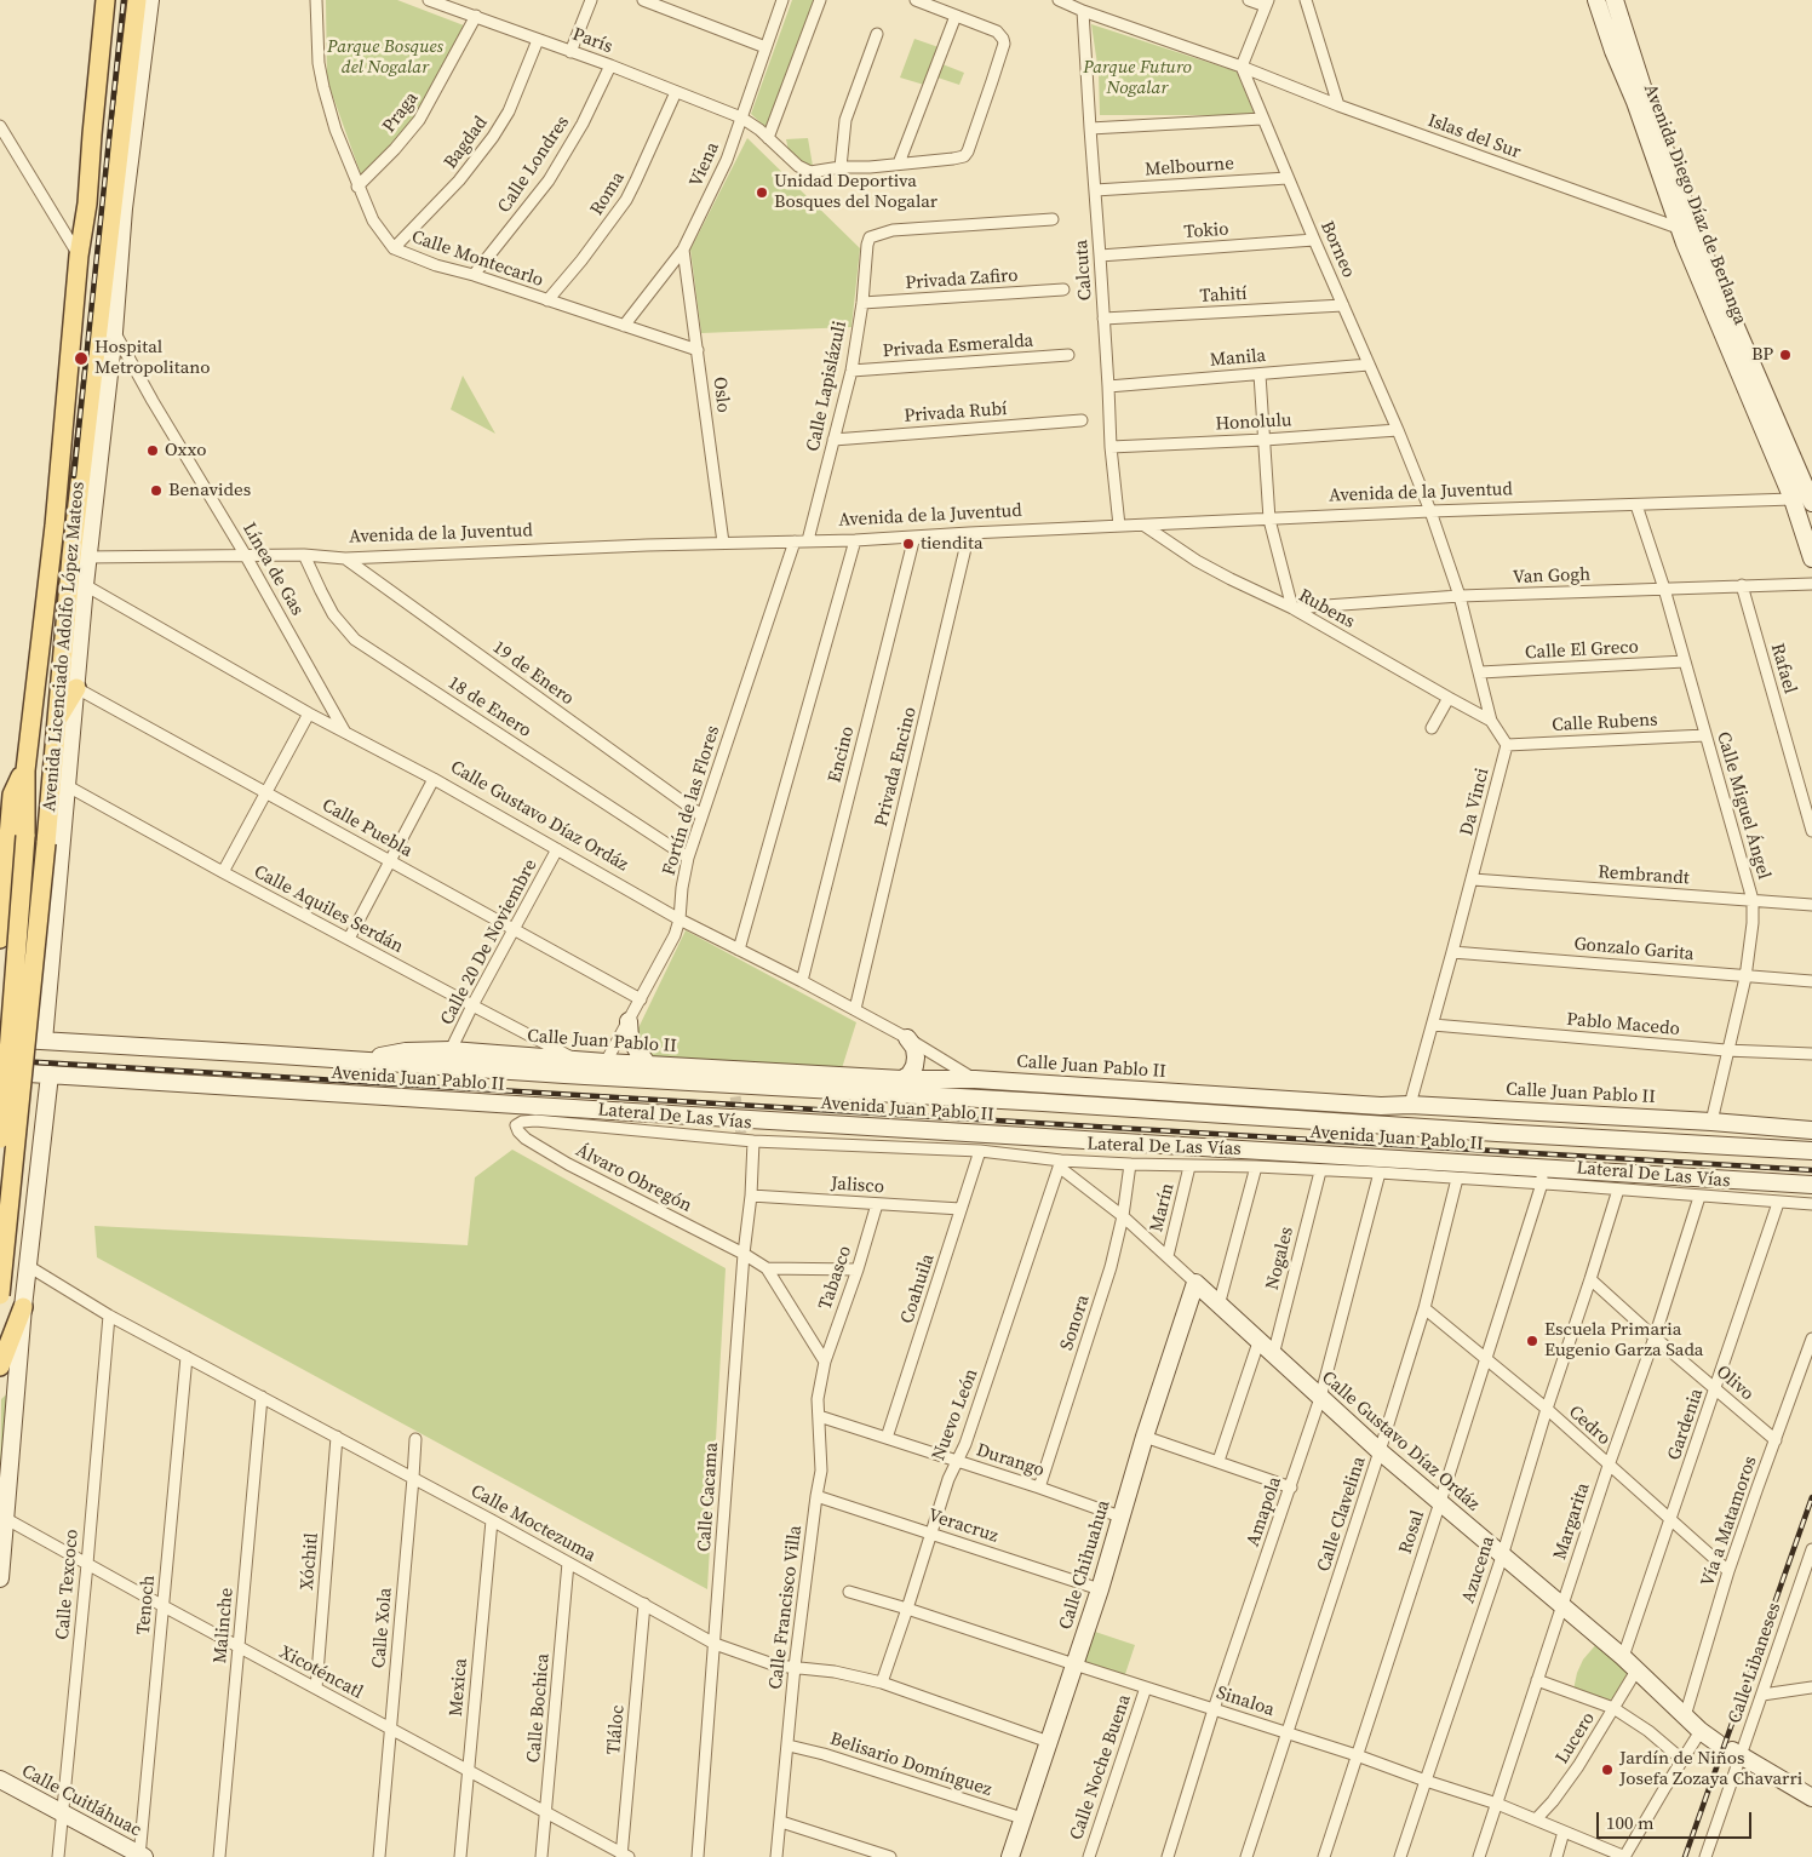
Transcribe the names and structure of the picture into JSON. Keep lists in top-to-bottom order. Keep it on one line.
{"streets":{"main road":["Avenida Diego Díaz de Berlanga","Avenida Licenciado Adolfo López Mateos","Calle Gustavo Díaz Ordáz","Calle Juan Pablo II","Avenida Juan Pablo II","Calle Chihuahua","Calle Cuitláhuac"],"street":["París","Praga","Islas del Sur","Bagdad","Calle Londres","Viena","Melbourne","Roma","Tokio","Borneo","Calle Montecarlo","Calcuta","Privada Zafiro","Tahití","Privada Esmeralda","Manila","Calle Lapislázuli","Oslo","Privada Rubí","Honolulu","Avenida de la Juventud","Línea de Gas","Van Gogh","Rubens","Calle El Greco","Rafael","19 de Enero","18 de Enero","Calle Rubens","Encino","Privada Encino","Fortín de las Flores","Da Vinci","Calle Miguel Ángel","Calle Puebla","Rembrandt","Calle Aquiles Serdán","Calle 20 De Noviembre","Gonzalo Garita","Pablo Macedo","Lateral De Las Vías","Álvaro Obregón","Jalisco","Marín","Nogales","Tabasco","Coahuila","Sonora","Olivo","Nuevo León","Gardenia","Cedro","Durango","Calle Cacama","Amapola","Calle Clavelina","Margarita","Vía a Matamoros","Calle Moctezuma","Veracruz","Rosal","Xóchitl","Azucena","Calle Texcoco","Tenoch","Calle Francisco Villa","Malinche","Calle Xola","Calle Libaneses","Xicoténcatl","Mexica","Sinaloa","Calle Bochica","Tláloc","Lucero","Belisario Domínguez","Calle Noche Buena"]},"crossings":[["París","Praga"],["París","Bagdad"],["París","Calle Londres"],["París","Viena"],["París","Roma"],["Praga","Calle Montecarlo"],["Islas del Sur","Avenida Diego Díaz de Berlanga"],["Islas del Sur","Borneo"],["Islas del Sur","Calcuta"],["Bagdad","Calle Montecarlo"],["Calle Londres","Calle Montecarlo"],["Viena","Calle Montecarlo"],["Viena","Oslo"],["Melbourne","Borneo"],["Melbourne","Calcuta"],["Roma","Calle Montecarlo"],["Avenida Diego Díaz de Berlanga","Avenida de la Juventud"],["Tokio","Borneo"],["Tokio","Calcuta"],["Borneo","Tahití"],["Borneo","Manila"],["Borneo","Honolulu"],["Borneo","Avenida de la Juventud"],["Calle Montecarlo","Oslo"],["Calcuta","Tahití"],["Calcuta","Manila"],["Calcuta","Honolulu"],["Calcuta","Avenida de la Juventud"],["Privada Zafiro","Calle Lapislázuli"],["Privada Esmeralda","Calle Lapislázuli"],["Calle Lapislázuli","Privada Rubí"],["Calle Lapislázuli","Avenida de la Juventud"],["Oslo","Avenida de la Juventud"],["Avenida de la Juventud","Línea de Gas"],["Avenida de la Juventud","Rubens"],["Avenida de la Juventud","Avenida Licenciado Adolfo López Mateos"],["Avenida de la Juventud","19 de Enero"],["Avenida de la Juventud","18 de Enero"],["Avenida de la Juventud","Encino"],["Avenida de la Juventud","Privada Encino"],["Avenida de la Juventud","Fortín de las Flores"],["Avenida de la Juventud","Calle Miguel Ángel"],["Línea de Gas","Calle Gustavo Díaz Ordáz"],["Van Gogh","Rubens"],["Van Gogh","Rafael"],["Van Gogh","Calle Miguel Ángel"],["Calle El Greco","Calle Miguel Ángel"],["19 de Enero","Fortín de las Flores"],["18 de Enero","Fortín de las Flores"],["Calle Rubens","Da Vinci"],["Calle Rubens","Calle Miguel Ángel"],["Encino","Calle Gustavo Díaz Ordáz"],["Privada Encino","Calle Gustavo Díaz Ordáz"],["Fortín de las Flores","Calle Gustavo Díaz Ordáz"],["Fortín de las Flores","Calle Puebla"],["Fortín de las Flores","Calle Juan Pablo II"],["Da Vinci","Rembrandt"],["Da Vinci","Gonzalo Garita"],["Da Vinci","Pablo Macedo"],["Da Vinci","Calle Juan Pablo II"],["Calle Miguel Ángel","Rembrandt"],["Calle Miguel Ángel","Gonzalo Garita"],["Calle Miguel Ángel","Pablo Macedo"],["Calle Miguel Ángel","Calle Juan Pablo II"],["Calle Gustavo Díaz Ordáz","Calle 20 De Noviembre"],["Calle Gustavo Díaz Ordáz","Calle Juan Pablo II"],["Calle Gustavo Díaz Ordáz","Lateral De Las Vías"],["Calle Gustavo Díaz Ordáz","Marín"],["Calle Gustavo Díaz Ordáz","Nogales"],["Calle Gustavo Díaz Ordáz","Sonora"],["Calle Gustavo Díaz Ordáz","Nuevo León"],["Calle Gustavo Díaz Ordáz","Gardenia"],["Calle Gustavo Díaz Ordáz","Amapola"],["Calle Gustavo Díaz Ordáz","Calle Clavelina"],["Calle Gustavo Díaz Ordáz","Margarita"],["Calle Gustavo Díaz Ordáz","Vía a Matamoros"],["Calle Gustavo Díaz Ordáz","Rosal"],["Calle Gustavo Díaz Ordáz","Calle Chihuahua"],["Calle Gustavo Díaz Ordáz","Azucena"],["Calle Gustavo Díaz Ordáz","Calle Libaneses"],["Calle Gustavo Díaz Ordáz","Lucero"],["Calle Puebla","Calle 20 De Noviembre"],["Calle Aquiles Serdán","Calle 20 De Noviembre"],["Calle Aquiles Serdán","Calle Juan Pablo II"],["Calle 20 De Noviembre","Calle Juan Pablo II"],["Calle Juan Pablo II","Avenida Juan Pablo II"],["Avenida Juan Pablo II","Lateral De Las Vías"],["Avenida Juan Pablo II","Rosal"],["Lateral De Las Vías","Álvaro Obregón"],["Lateral De Las Vías","Marín"],["Lateral De Las Vías","Nogales"],["Lateral De Las Vías","Coahuila"],["Lateral De Las Vías","Sonora"],["Lateral De Las Vías","Nuevo León"],["Lateral De Las Vías","Gardenia"],["Lateral De Las Vías","Calle Cacama"],["Lateral De Las Vías","Amapola"],["Lateral De Las Vías","Calle Clavelina"],["Lateral De Las Vías","Margarita"],["Lateral De Las Vías","Rosal"],["Lateral De Las Vías","Azucena"],["Álvaro Obregón","Calle Cacama"],["Jalisco","Tabasco"],["Jalisco","Coahuila"],["Jalisco","Calle Cacama"],["Tabasco","Calle Francisco Villa"],["Coahuila","Durango"],["Sonora","Durango"],["Olivo","Gardenia"],["Olivo","Margarita"],["Olivo","Vía a Matamoros"],["Olivo","Azucena"],["Nuevo León","Durango"],["Nuevo León","Calle Moctezuma"],["Nuevo León","Veracruz"],["Nuevo León","Sinaloa"],["Gardenia","Cedro"],["Cedro","Calle Clavelina"],["Cedro","Margarita"],["Cedro","Vía a Matamoros"],["Cedro","Rosal"],["Cedro","Azucena"],["Durango","Calle Chihuahua"],["Durango","Calle Francisco Villa"],["Calle Cacama","Calle Moctezuma"],["Amapola","Sinaloa"],["Calle Clavelina","Sinaloa"],["Margarita","Sinaloa"],["Calle Moctezuma","Xóchitl"],["Calle Moctezuma","Calle Chihuahua"],["Calle Moctezuma","Calle Texcoco"],["Calle Moctezuma","Tenoch"],["Calle Moctezuma","Calle Francisco Villa"],["Calle Moctezuma","Malinche"],["Calle Moctezuma","Calle Xola"],["Calle Moctezuma","Mexica"],["Calle Moctezuma","Calle Bochica"],["Calle Moctezuma","Tláloc"],["Veracruz","Calle Chihuahua"],["Veracruz","Calle Francisco Villa"],["Rosal","Sinaloa"],["Xóchitl","Xicoténcatl"],["Calle Chihuahua","Sinaloa"],["Calle Chihuahua","Belisario Domínguez"],["Azucena","Sinaloa"],["Calle Texcoco","Xicoténcatl"],["Calle Texcoco","Calle Cuitláhuac"],["Tenoch","Xicoténcatl"],["Tenoch","Calle Cuitláhuac"],["Calle Francisco Villa","Belisario Domínguez"],["Malinche","Xicoténcatl"],["Calle Xola","Xicoténcatl"],["Xicoténcatl","Mexica"],["Xicoténcatl","Calle Bochica"],["Xicoténcatl","Tláloc"],["Sinaloa","Lucero"],["Sinaloa","Calle Noche Buena"]],"parks":["Parque Bosques del Nogalar","Parque Futuro Nogalar"],"places":["Unidad Deportiva Bosques del Nogalar","BP","Hospital Metropolitano","Oxxo","Benavides","tiendita","Escuela Primaria Eugenio Garza Sada","Jardín de Niños Josefa Zozaya Chavarri"],"scale_bar":"100 m"}
